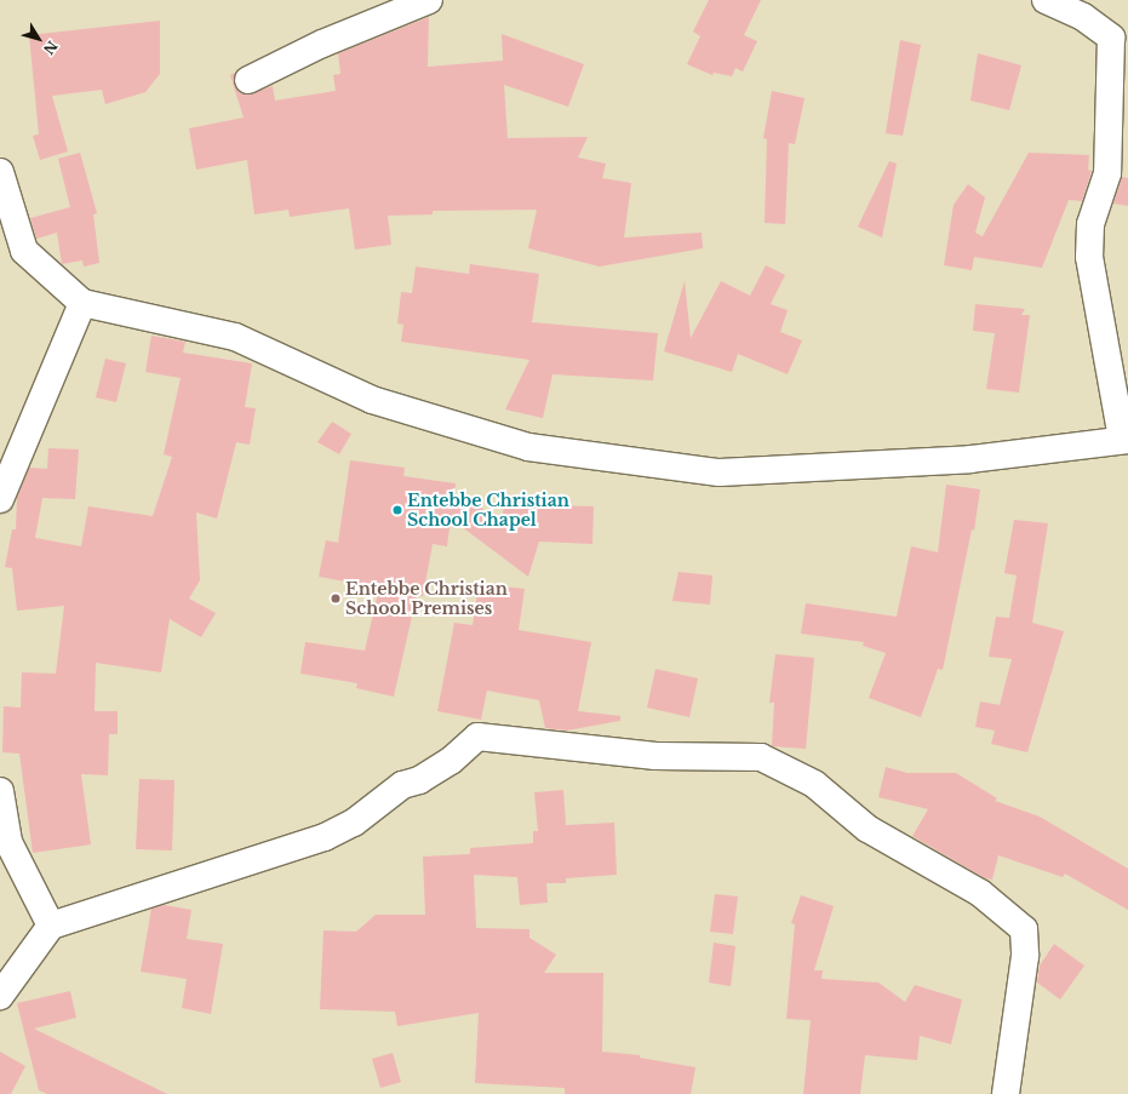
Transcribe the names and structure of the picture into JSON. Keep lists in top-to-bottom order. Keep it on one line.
{"places":["Entebbe Christian School Chapel","Entebbe Christian School Premises"],"north":"bottom right"}
